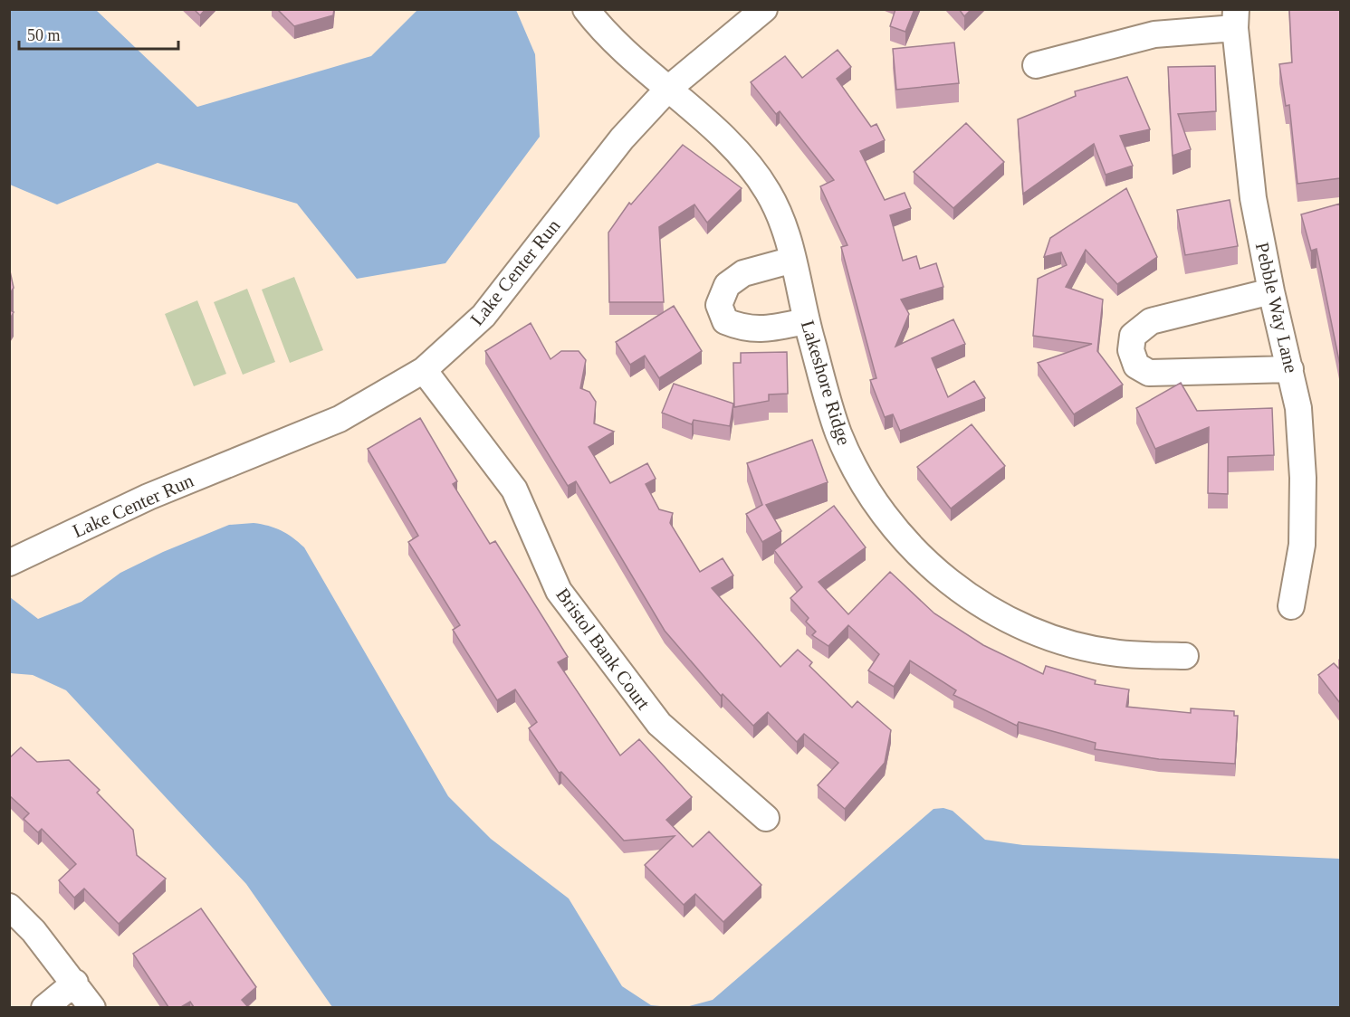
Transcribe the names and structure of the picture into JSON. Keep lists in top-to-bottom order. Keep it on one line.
{"streets":{"street":["Lake Center Run","Pebble Way Lane","Lakeshore Ridge","Bristol Bank Court"]},"crossings":[["Lake Center Run","Lakeshore Ridge"],["Lake Center Run","Bristol Bank Court"]],"scale_bar":"50 m"}
